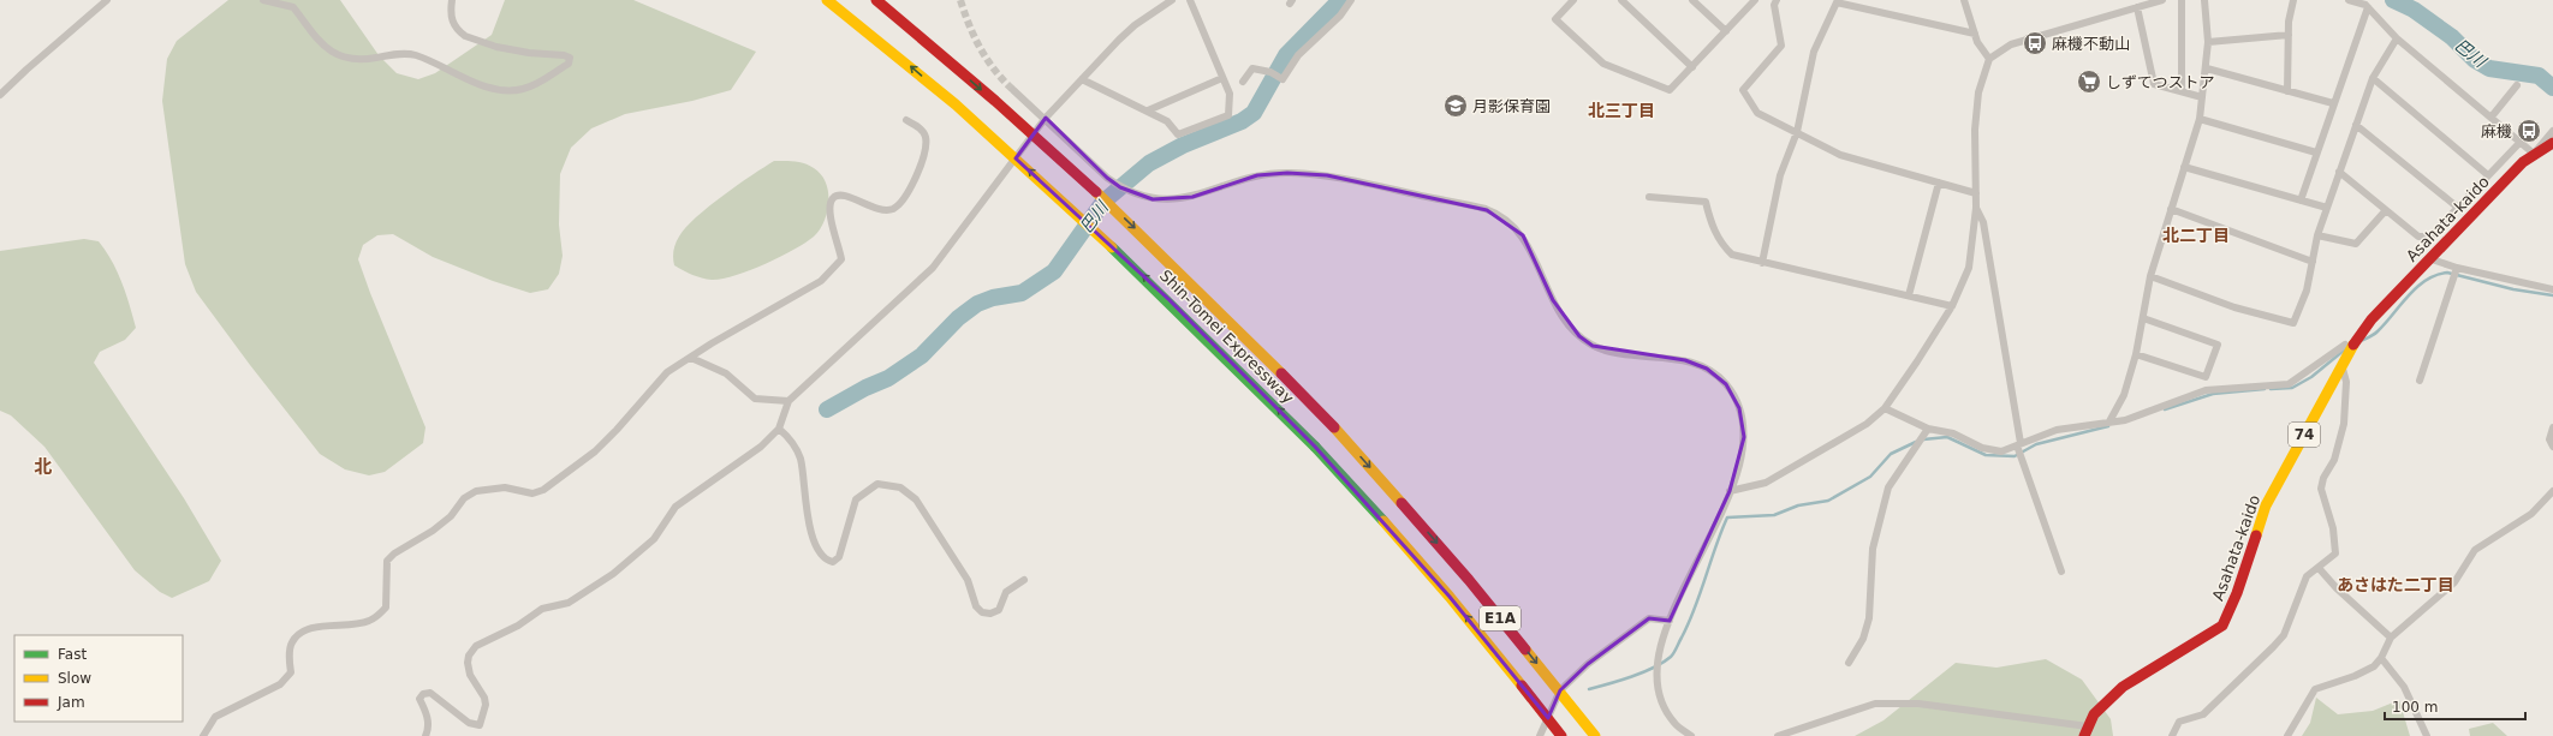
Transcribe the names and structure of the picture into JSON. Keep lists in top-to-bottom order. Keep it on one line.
{"streets":{"main road":["Asahata-kaido","Shin-Tomei Expressway","74","E1A"]},"districts":["北三丁目","北二丁目","北","あさはた二丁目"],"water":["巴川"],"places":{"bus stop":["麻機不動山","麻機"],"supermarket":["しずてつストア"],"school or university":["月影保育園"]},"legend":["Fast","Slow","Jam"],"scale_bar":"100 m"}
